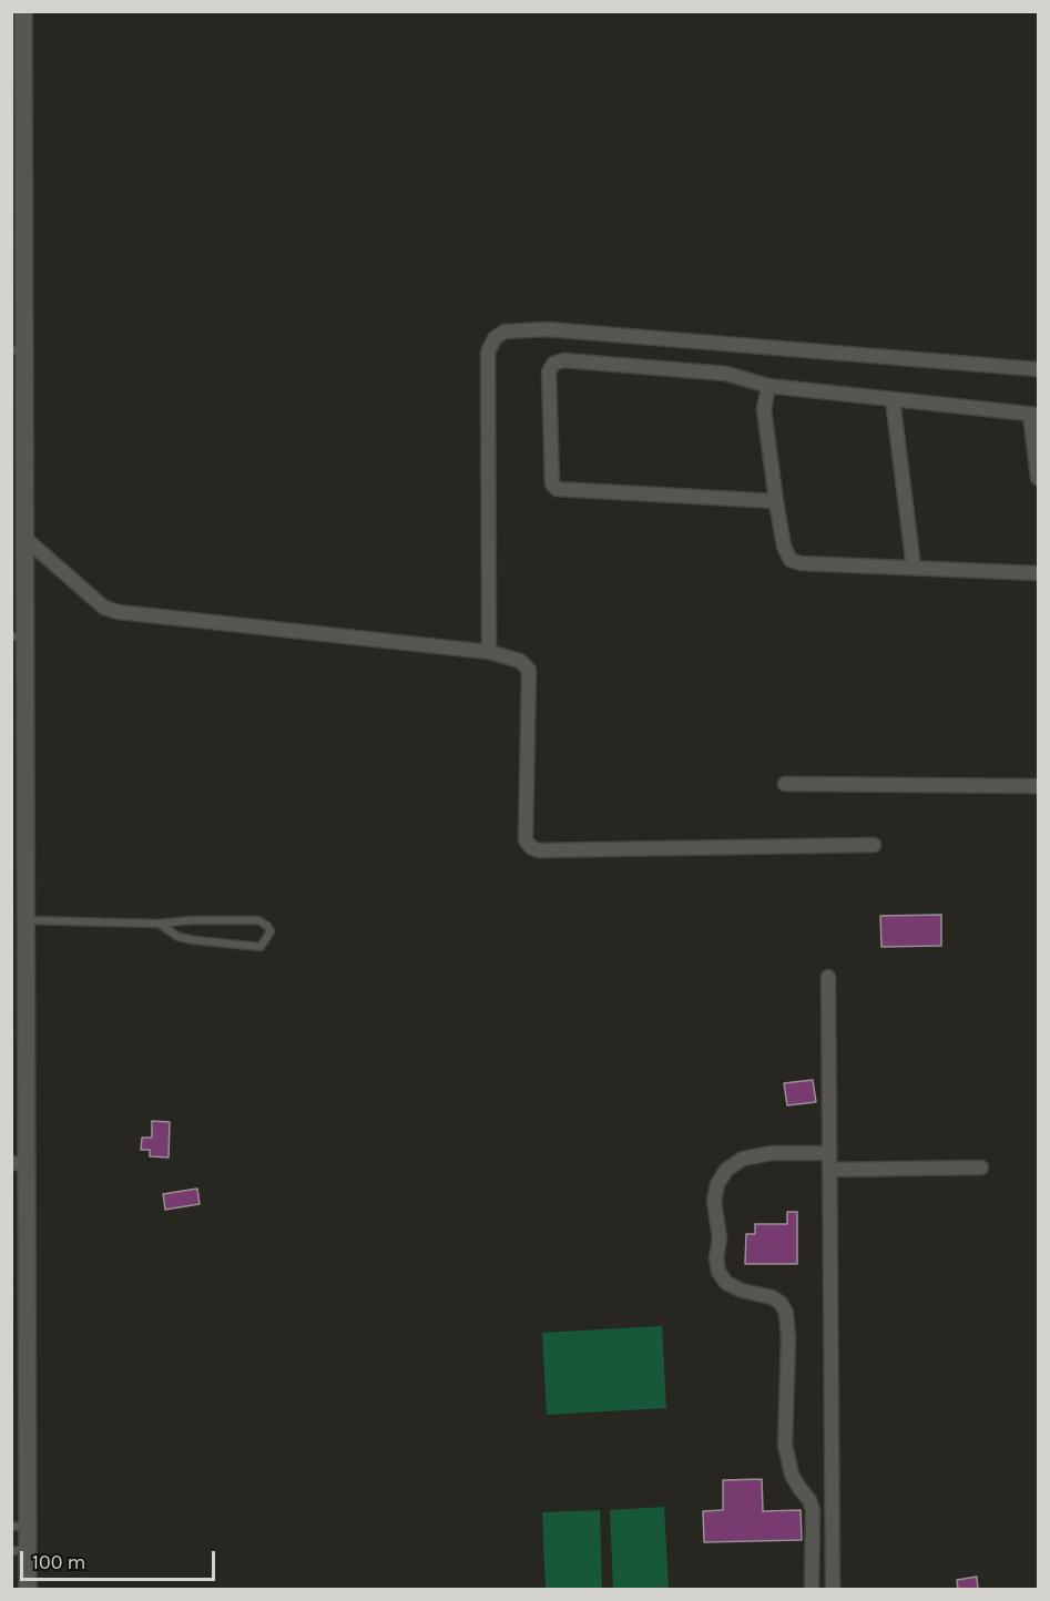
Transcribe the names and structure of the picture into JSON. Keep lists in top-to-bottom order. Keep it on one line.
{"scale_bar":"100 m"}
